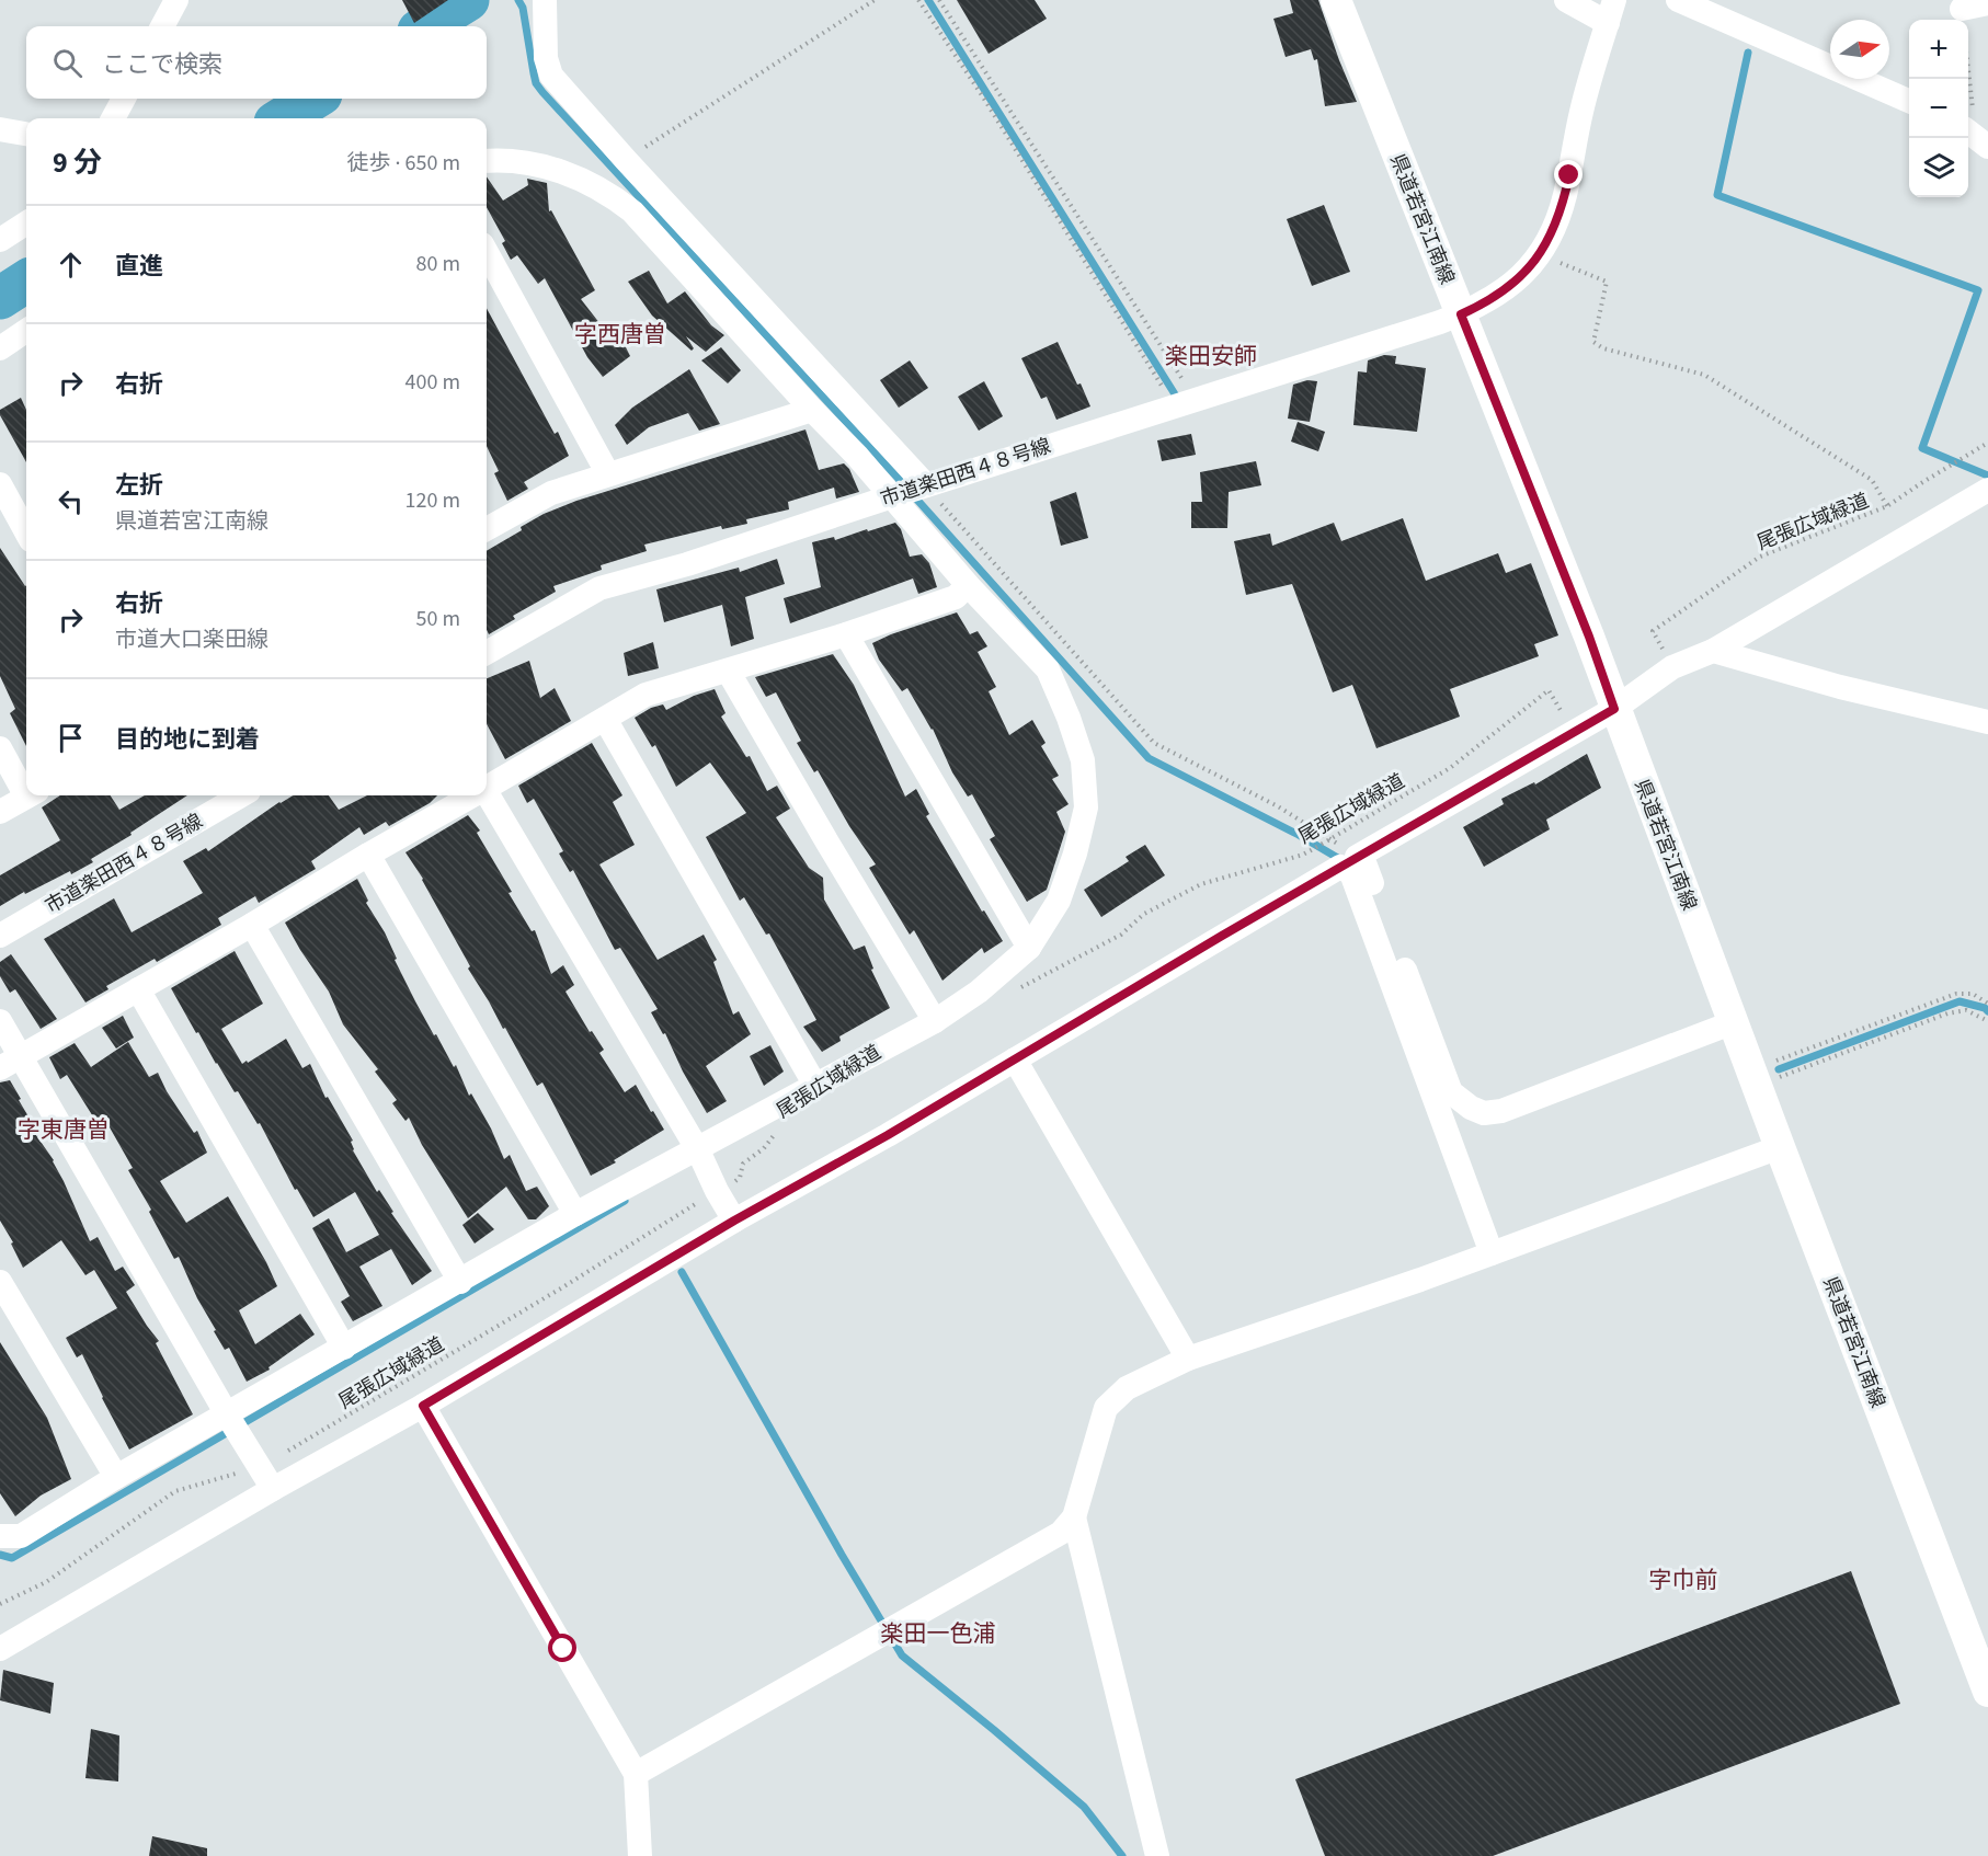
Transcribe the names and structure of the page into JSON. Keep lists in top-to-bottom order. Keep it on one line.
{"streets":{"main road":["県道若宮江南線"],"street":["市道楽田西４８号線"],"path":["尾張広域緑道"]},"crossings":[["県道若宮江南線","市道楽田西４８号線"]],"districts":["字西唐曽","楽田安師","字東唐曽","字巾前","楽田一色浦"],"north":"right","page":{"map_buttons":["+","−"],"search":"ここで検索","heading":["9 分","徒歩 · 650 m"],"list":[["直進","80 m"],["右折","400 m"],["左折","県道若宮江南線","120 m"],["右折","市道大口楽田線","50 m"],"目的地に到着"]}}
